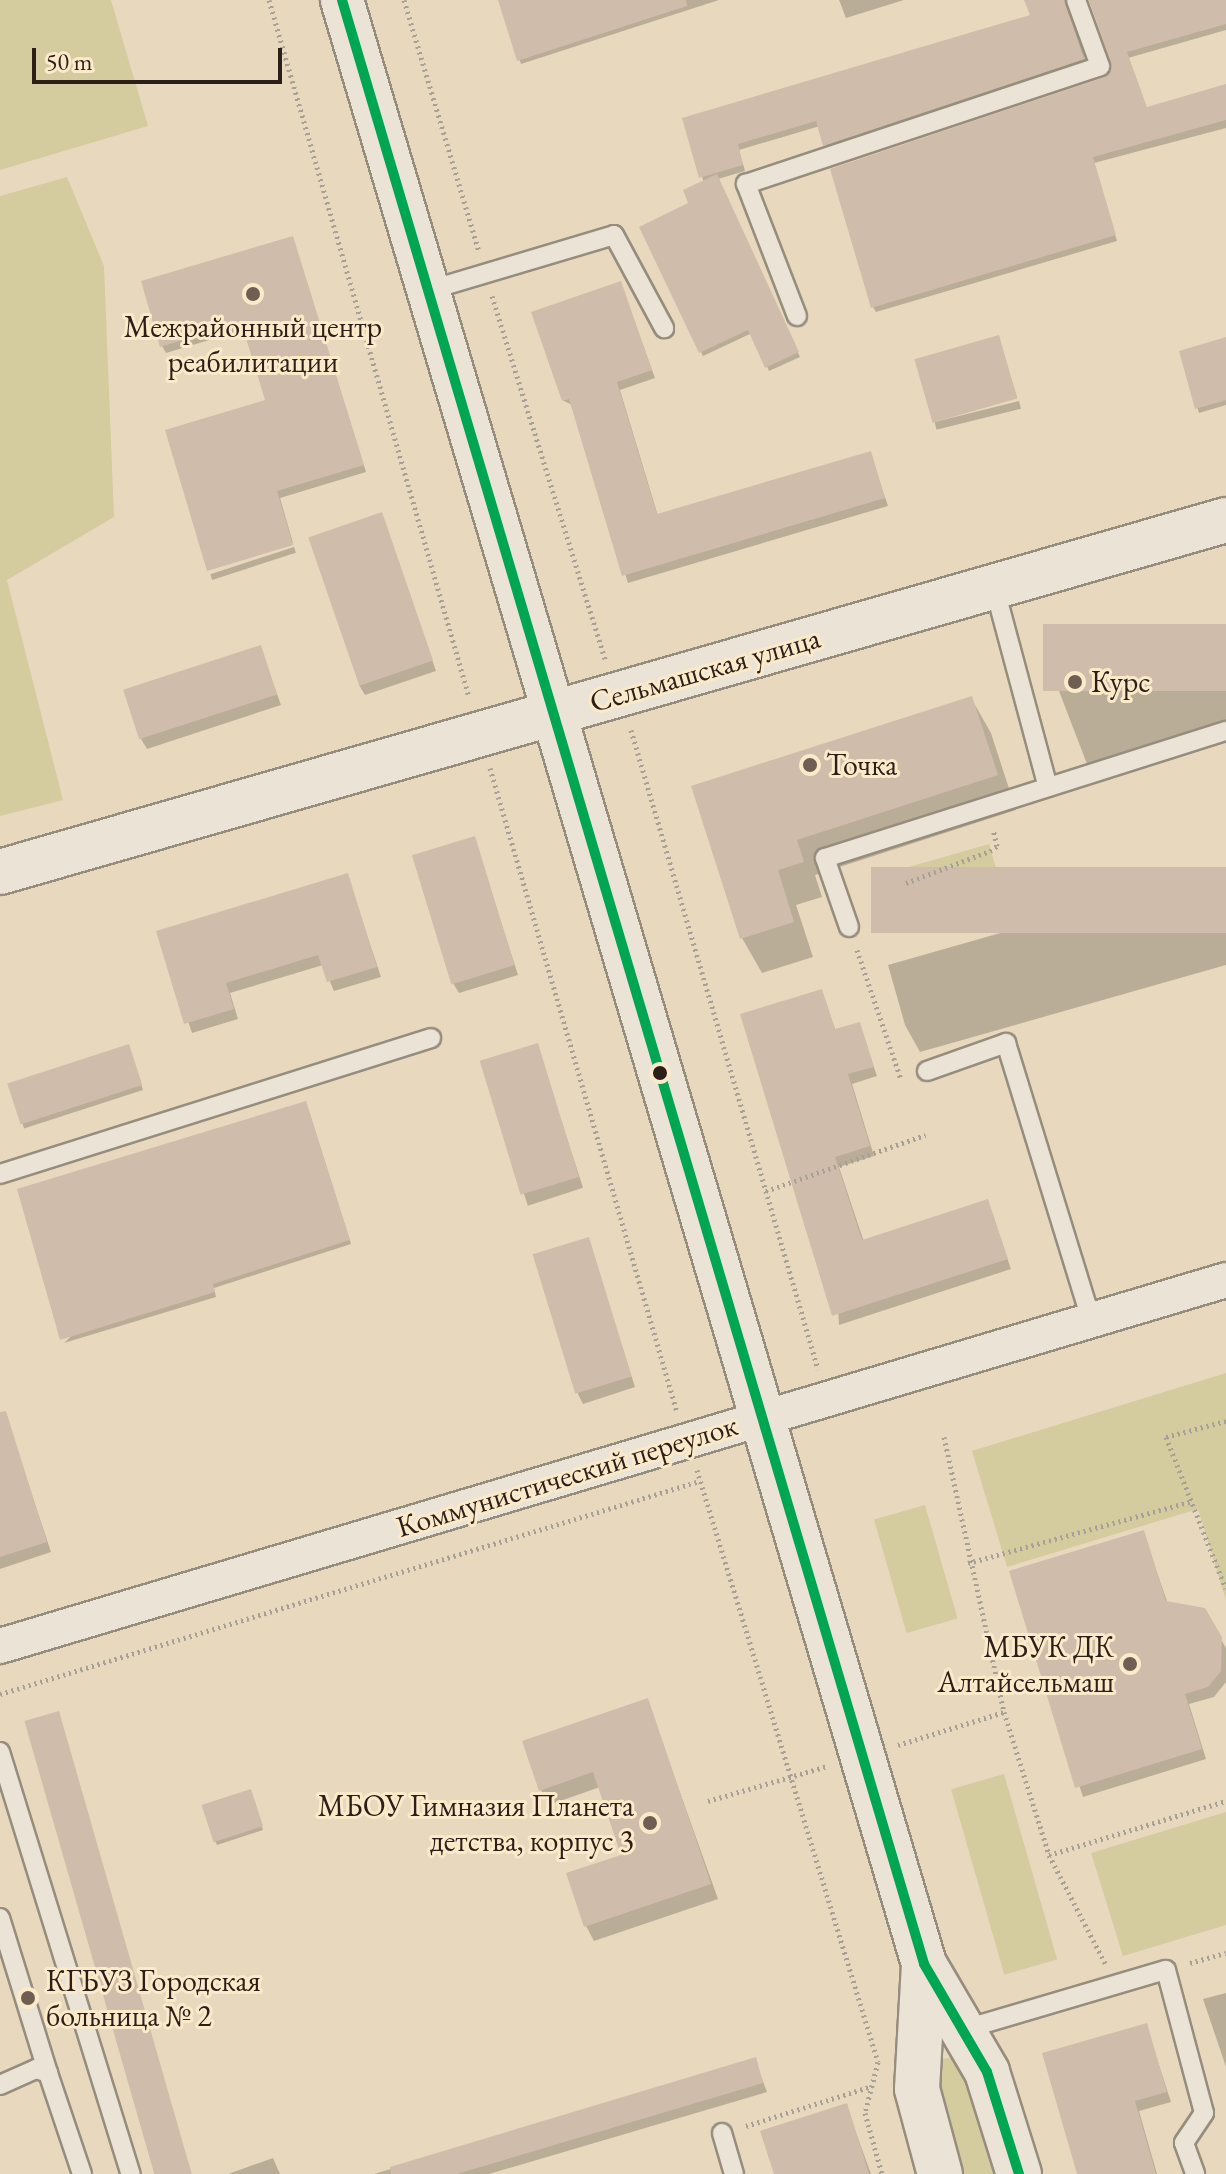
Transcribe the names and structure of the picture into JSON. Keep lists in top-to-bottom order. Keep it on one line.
{"streets":{"main road":["Сельмашская улица"],"street":["Коммунистический переулок"]},"places":["Межрайонный центр реабилитации","Курс","Точка","МБУК ДК Алтайсельмаш","МБОУ Гимназия Планета детства, корпус 3","КГБУЗ Городская больница № 2"],"scale_bar":"50 m"}
